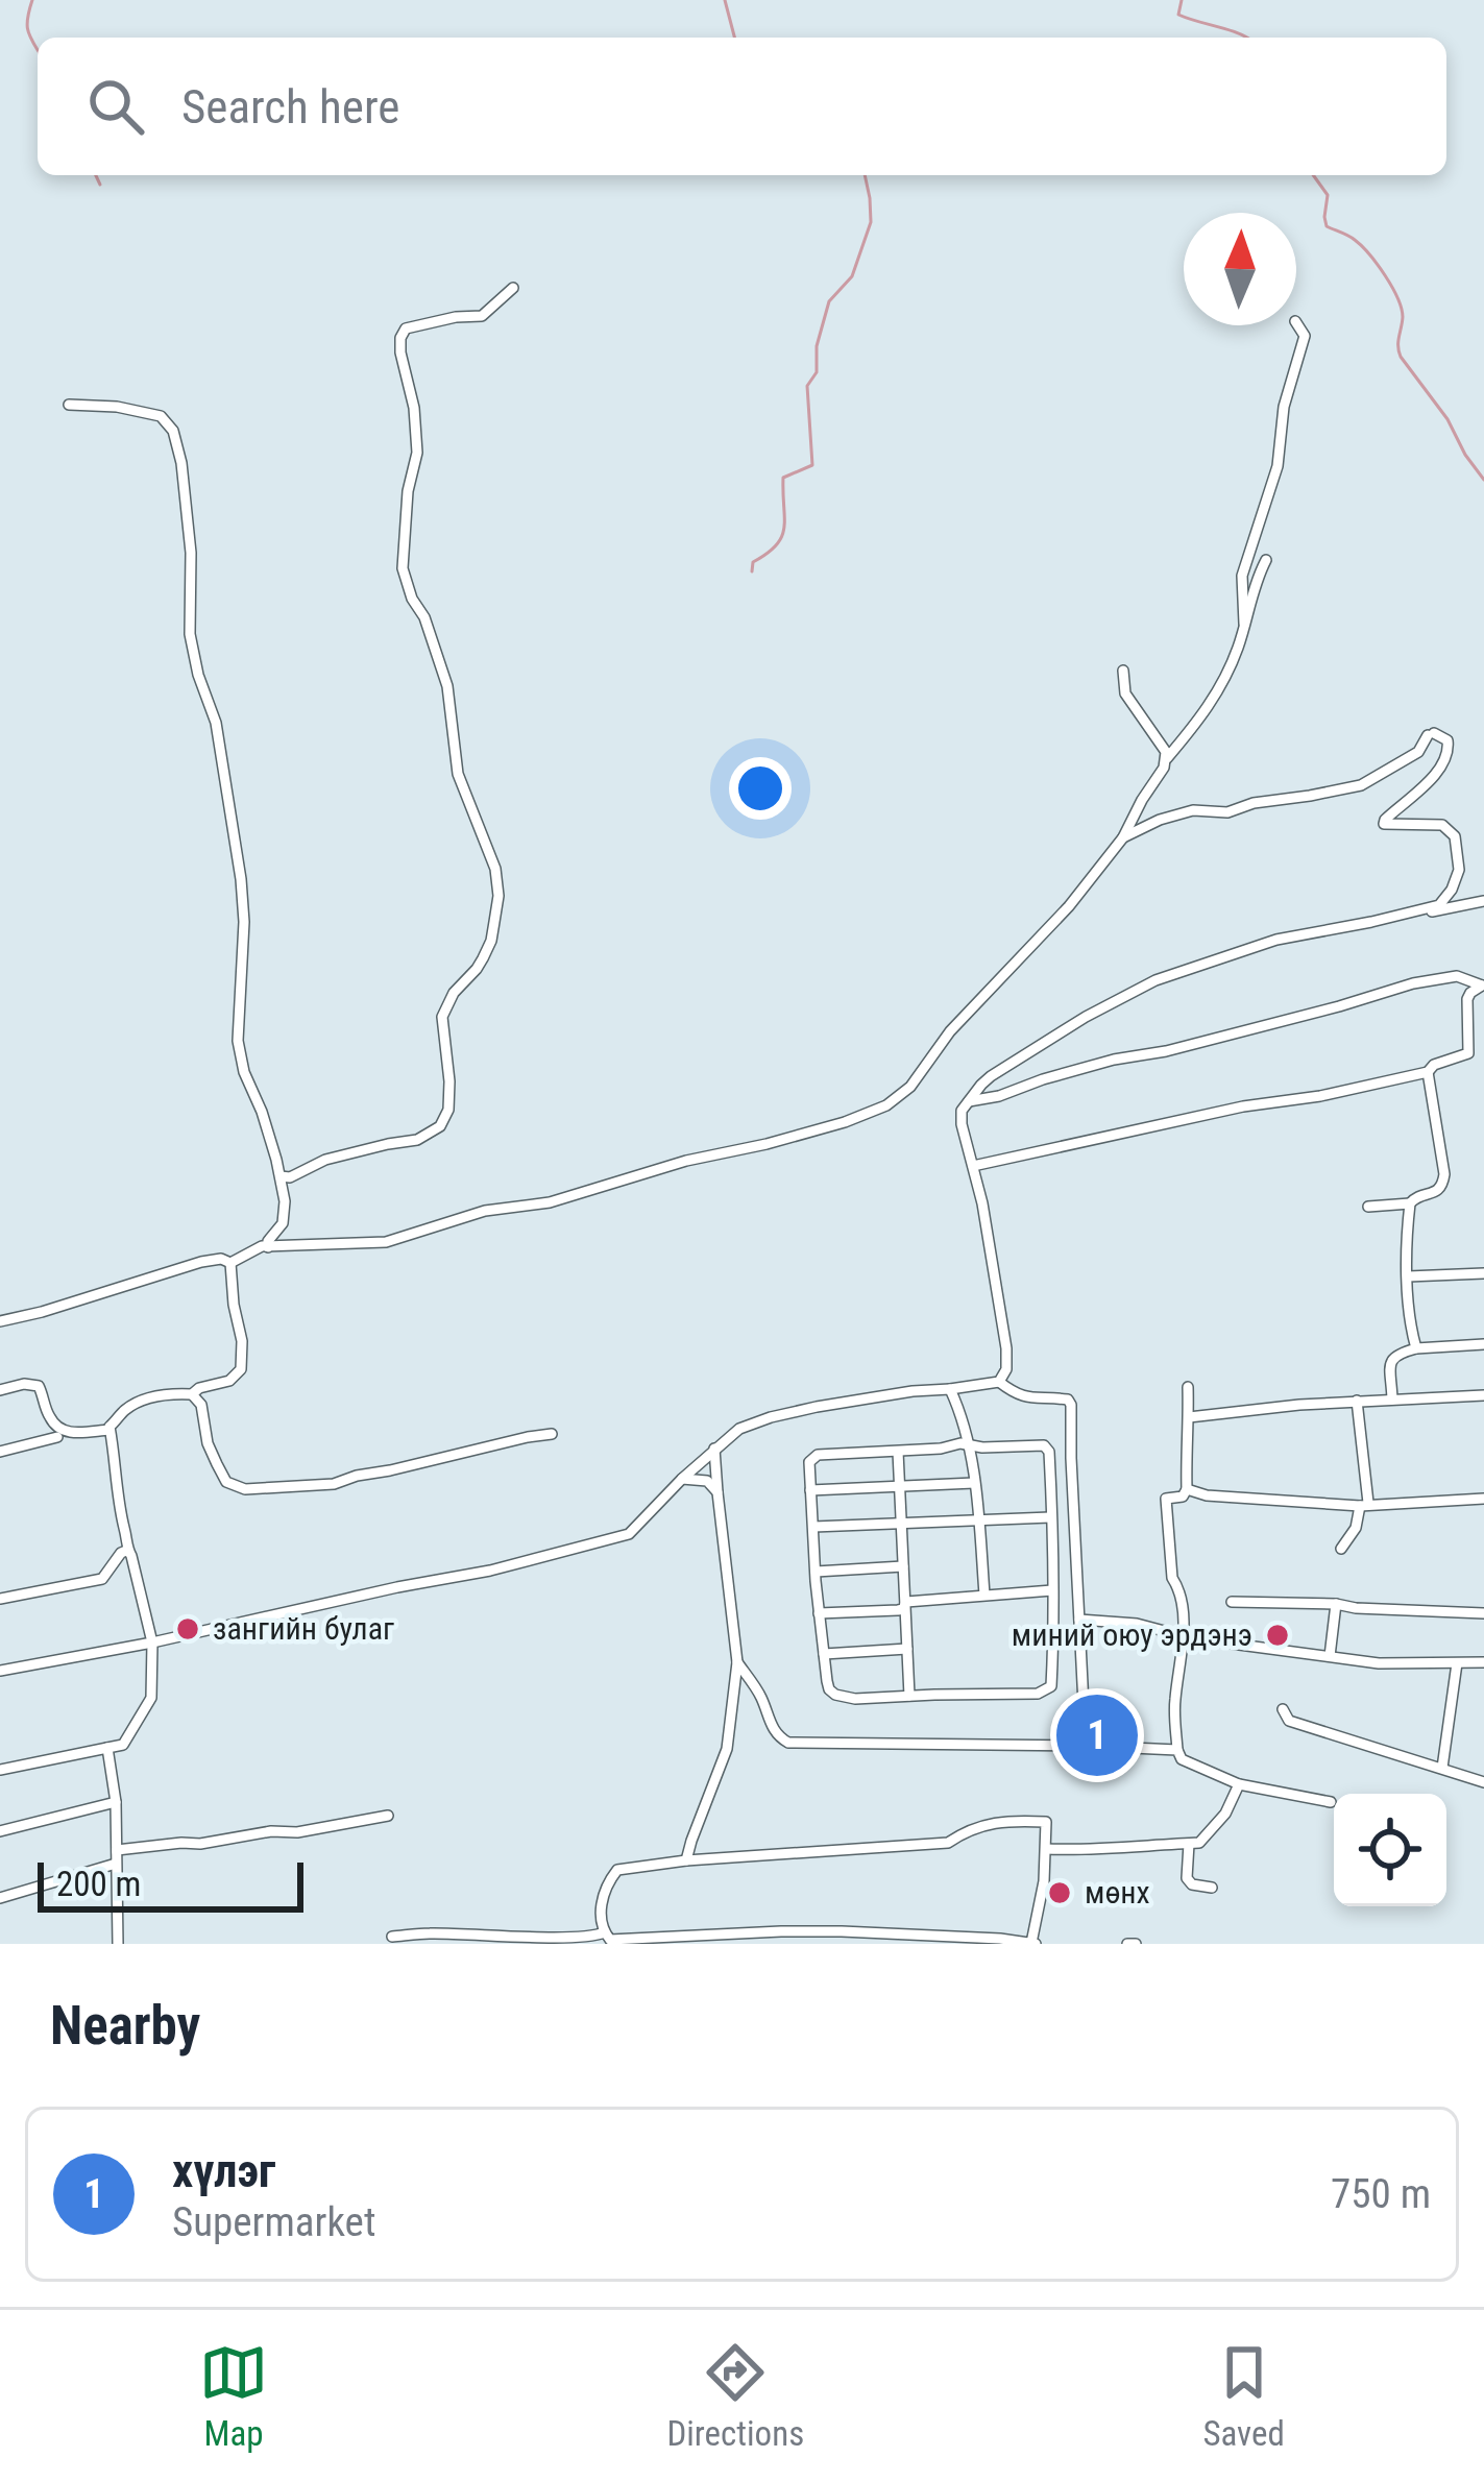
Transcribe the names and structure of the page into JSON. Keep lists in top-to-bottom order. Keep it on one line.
{"places":["зангийн булаг","миний оюу эрдэнэ","мөнх"],"scale_bar":"200 m","north":"top","page":{"search":"Search here","pins":"1","scale":"200 m","heading":"Nearby","list":[{"mark":"1","name":"хүлэг","note":"Supermarket","value":"750 m"}],"nav":["Map","Directions","Saved"]}}
